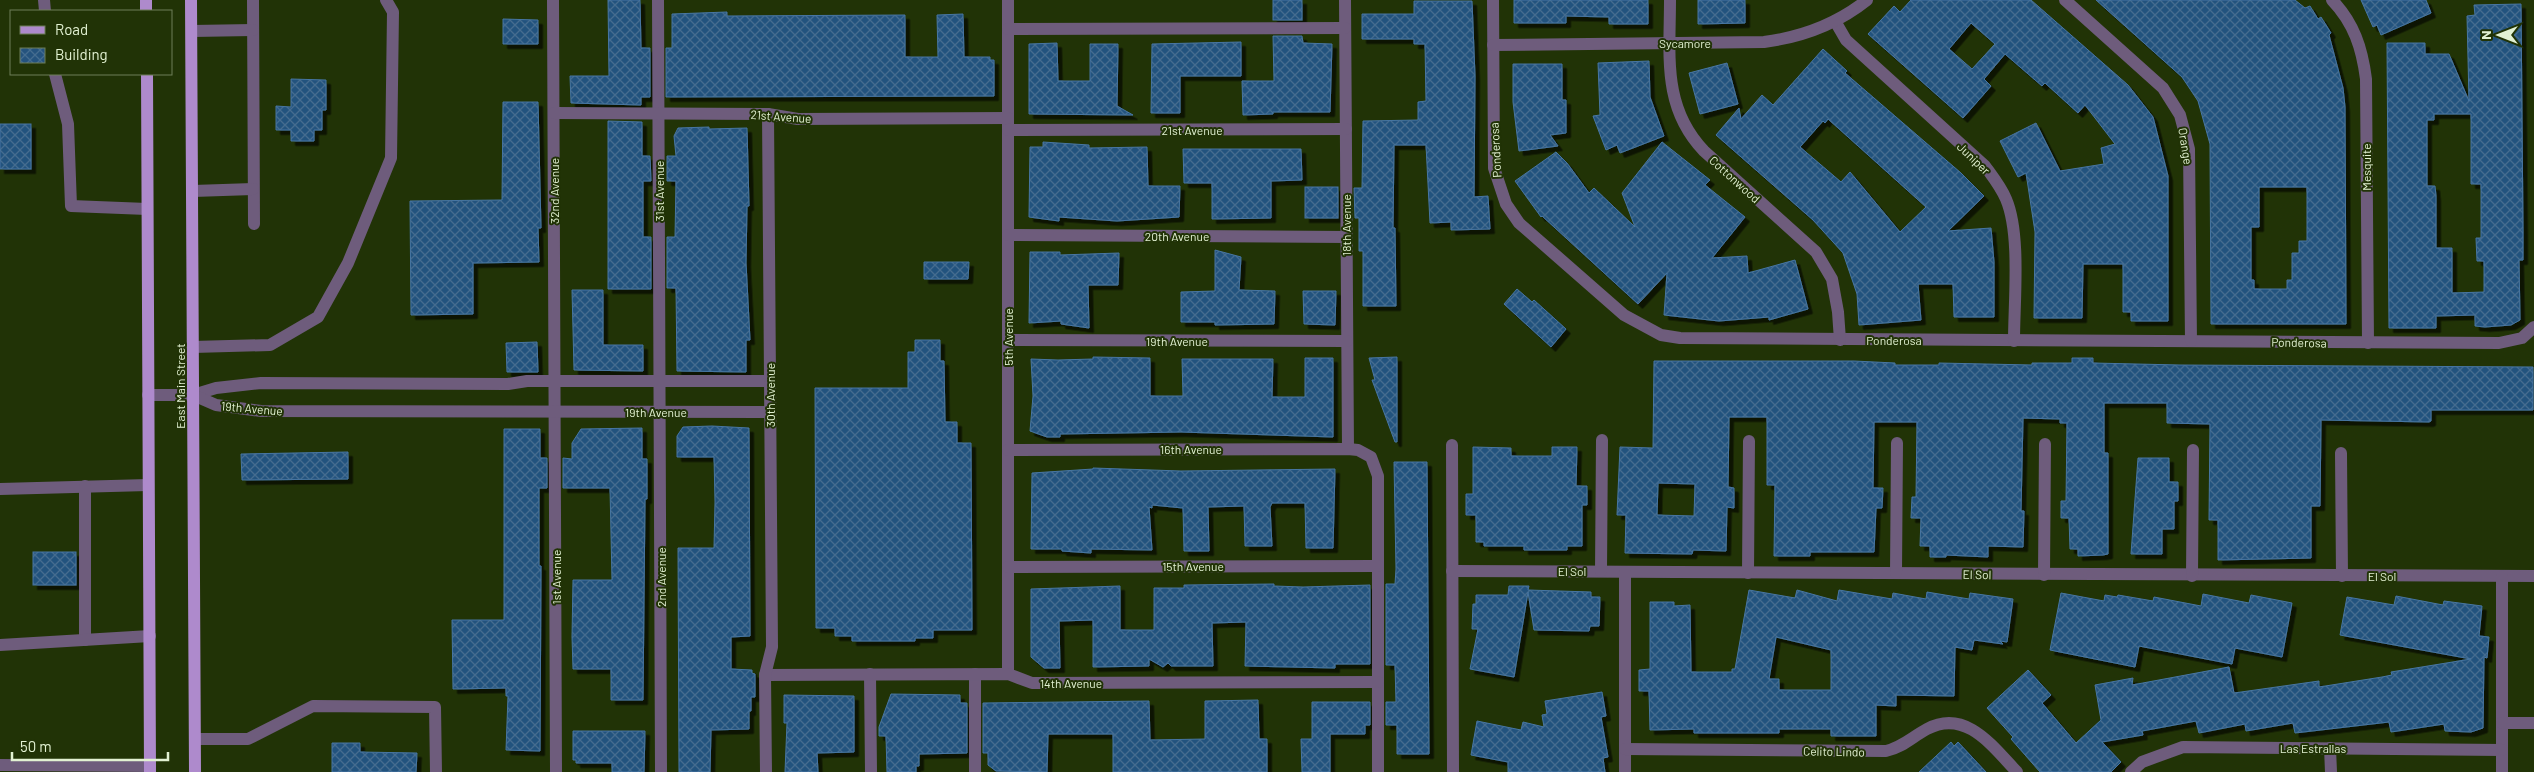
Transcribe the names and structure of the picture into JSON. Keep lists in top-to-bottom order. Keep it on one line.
{"streets":{"main road":["East Main Street"],"lane":["Sycamore","21st Avenue","Orange","Ponderosa","Juniper","Mesquite","Cottonwood","32nd Avenue","31st Avenue","18th Avenue","20th Avenue","5th Avenue","19th Avenue","30th Avenue","16th Avenue","15th Avenue","El Sol","1st Avenue","2nd Avenue","14th Avenue","Las Estrallas","Celito Lindo"]},"crossings":[["Sycamore","Ponderosa"],["Sycamore","Juniper"],["Sycamore","Cottonwood"],["21st Avenue","32nd Avenue"],["21st Avenue","31st Avenue"],["21st Avenue","18th Avenue"],["21st Avenue","5th Avenue"],["21st Avenue","30th Avenue"],["Orange","Ponderosa"],["Ponderosa","Juniper"],["Ponderosa","Mesquite"],["Ponderosa","Cottonwood"],["32nd Avenue","19th Avenue"],["32nd Avenue","1st Avenue"],["31st Avenue","19th Avenue"],["31st Avenue","2nd Avenue"],["18th Avenue","20th Avenue"],["18th Avenue","19th Avenue"],["18th Avenue","16th Avenue"],["20th Avenue","5th Avenue"],["5th Avenue","19th Avenue"],["5th Avenue","16th Avenue"],["5th Avenue","15th Avenue"],["5th Avenue","14th Avenue"],["19th Avenue","East Main Street"],["19th Avenue","30th Avenue"],["19th Avenue","1st Avenue"],["19th Avenue","2nd Avenue"],["30th Avenue","14th Avenue"],["16th Avenue","15th Avenue"]],"legend":["Road","Building"],"scale_bar":"50 m","north":"left"}
